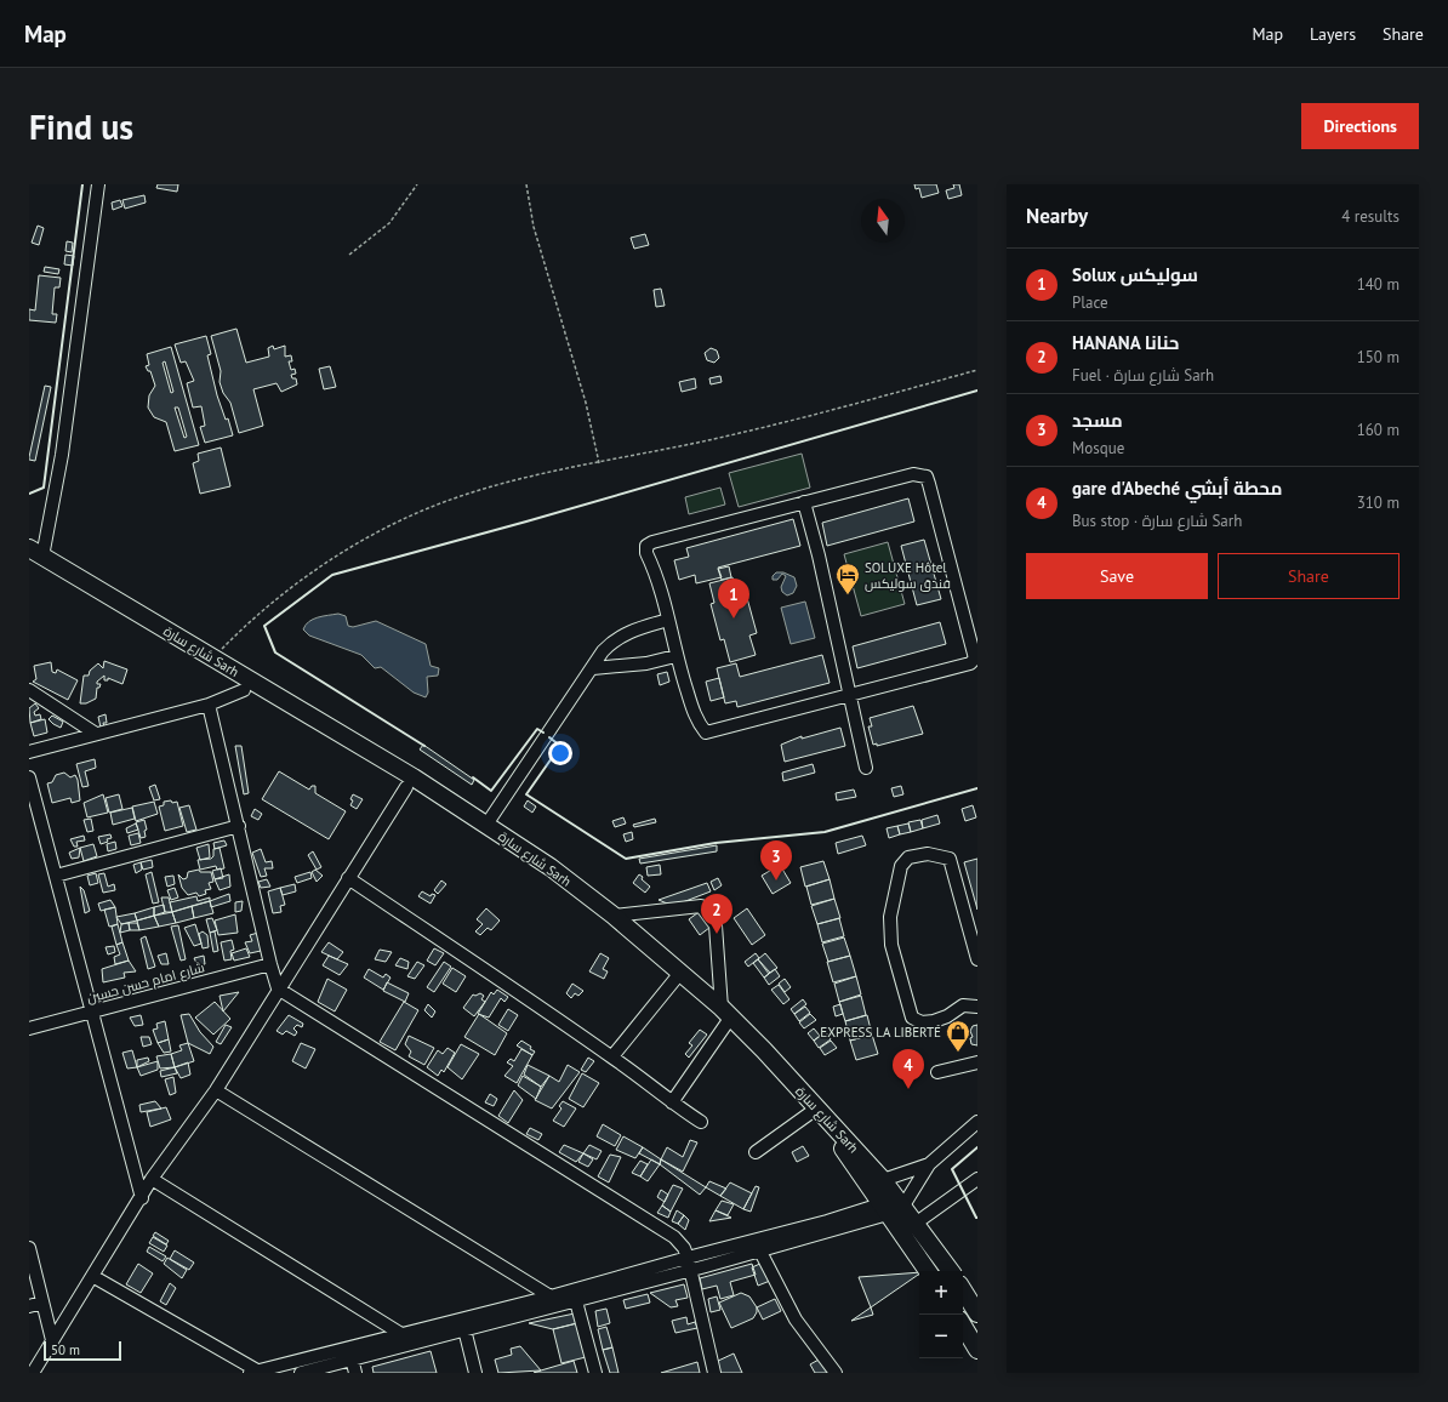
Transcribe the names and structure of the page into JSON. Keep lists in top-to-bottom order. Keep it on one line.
{"streets":{"highway":["شارع سارة Sarh"],"street":["شارع امام حسن حسين"]},"places":{"hotel":["SOLUXE Hôtel فندق سوليكس"],"shop":["EXPRESS LA LIBERTÉ"]},"scale_bar":"50 m","north":"top","page":{"header":"Map","nav":["Map","Layers","Share"],"buttons":["Directions",["Save","Share"]],"title":"Find us","heading":["Nearby","4 results"],"list":[{"mark":"1","name":"Solux سوليكس","note":"Place","value":"140 m"},{"mark":"2","name":"HANANA حنانا","note":"Fuel · شارع سارة Sarh","value":"150 m"},{"mark":"3","name":"مسجد","note":"Mosque","value":"160 m"},{"mark":"4","name":"gare d'Abeché محطة أبشي","note":"Bus stop · شارع سارة Sarh","value":"310 m"}],"pins":["1","3","2","4"],"map_buttons":["+","−"],"scale":"50 m"}}
